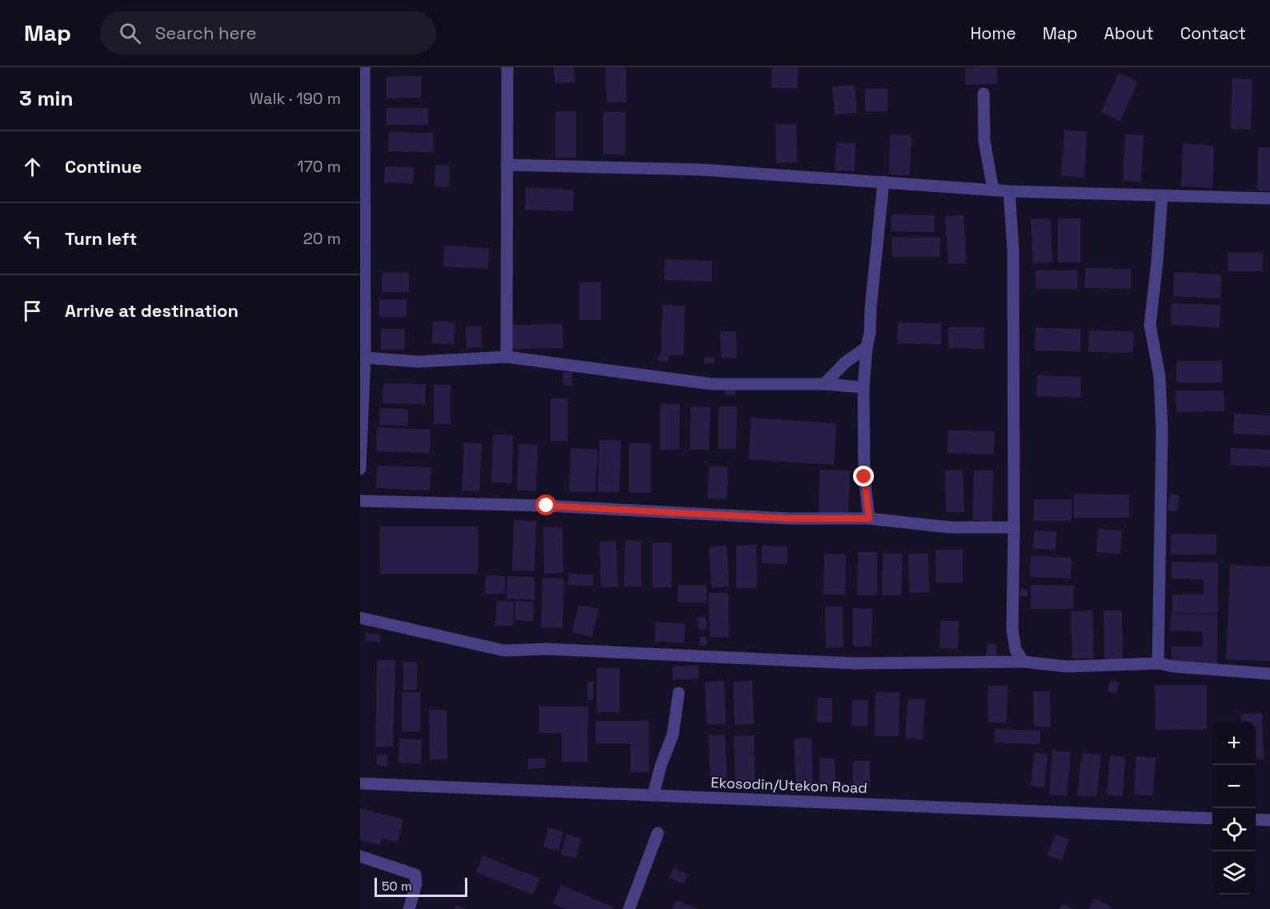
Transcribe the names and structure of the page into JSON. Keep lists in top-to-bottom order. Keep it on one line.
{"streets":{"street":["Ekosodin/Utekon Road"]},"scale_bar":"50 m","page":{"header":"Map","search":"Search here","nav":["Home","Map","About","Contact"],"heading":["3 min","Walk · 190 m"],"list":[["Continue","170 m"],["Turn left","20 m"],"Arrive at destination"],"map_buttons":["+","−"],"scale":"50 m"}}
